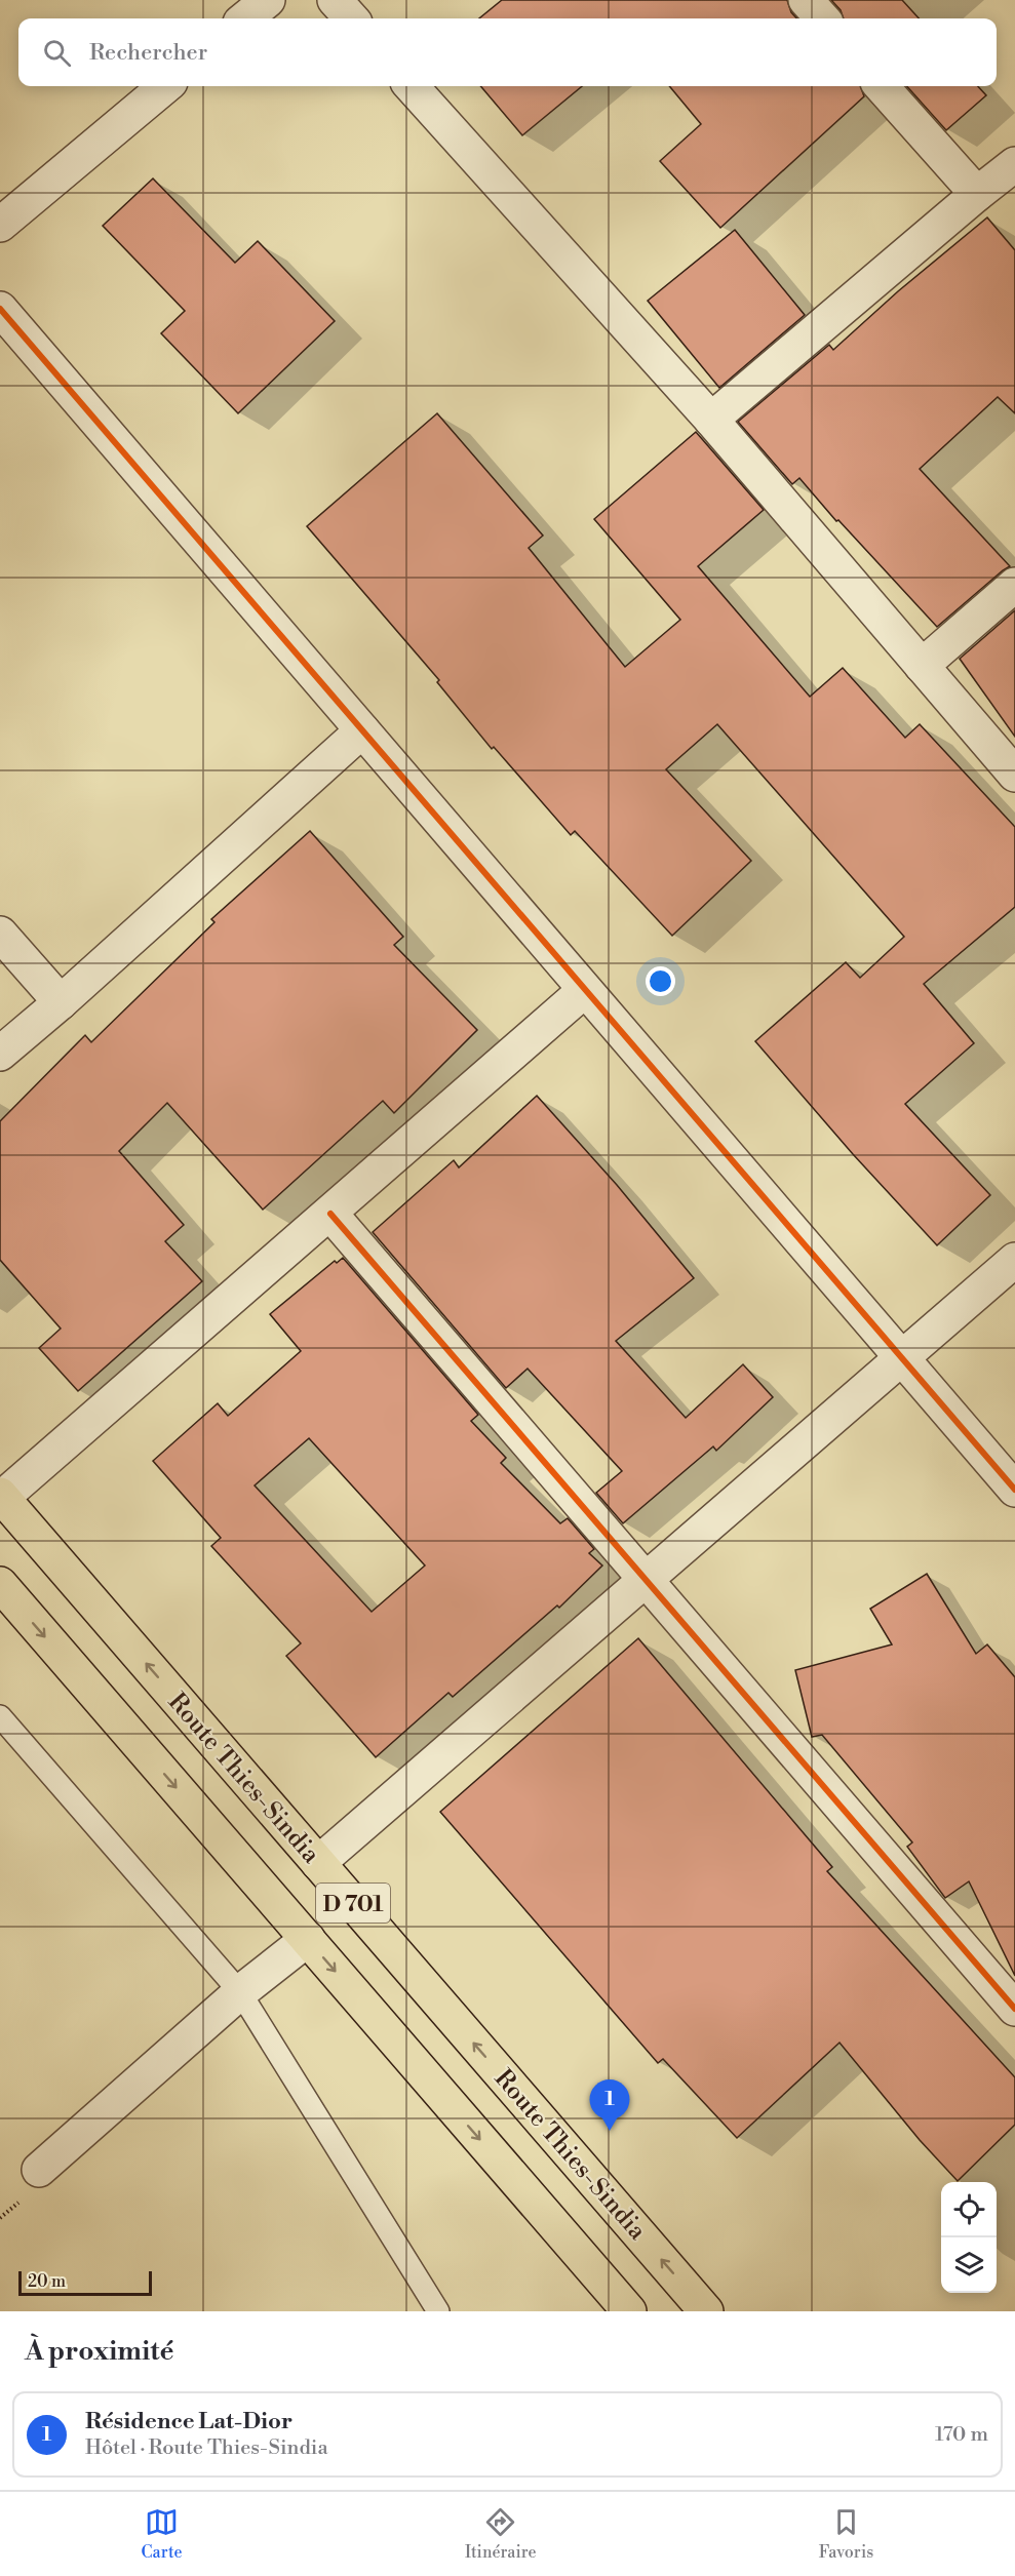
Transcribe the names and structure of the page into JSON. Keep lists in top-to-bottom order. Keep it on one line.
{"streets":{"main road":["Route Thies-Sindia","D 701"]},"scale_bar":"20 m","page":{"search":"Rechercher","pins":"1","scale":"20 m","heading":"À proximité","list":[{"mark":"1","name":"Résidence Lat-Dior","note":"Hôtel · Route Thies-Sindia","value":"170 m"}],"nav":["Carte","Itinéraire","Favoris"]}}
